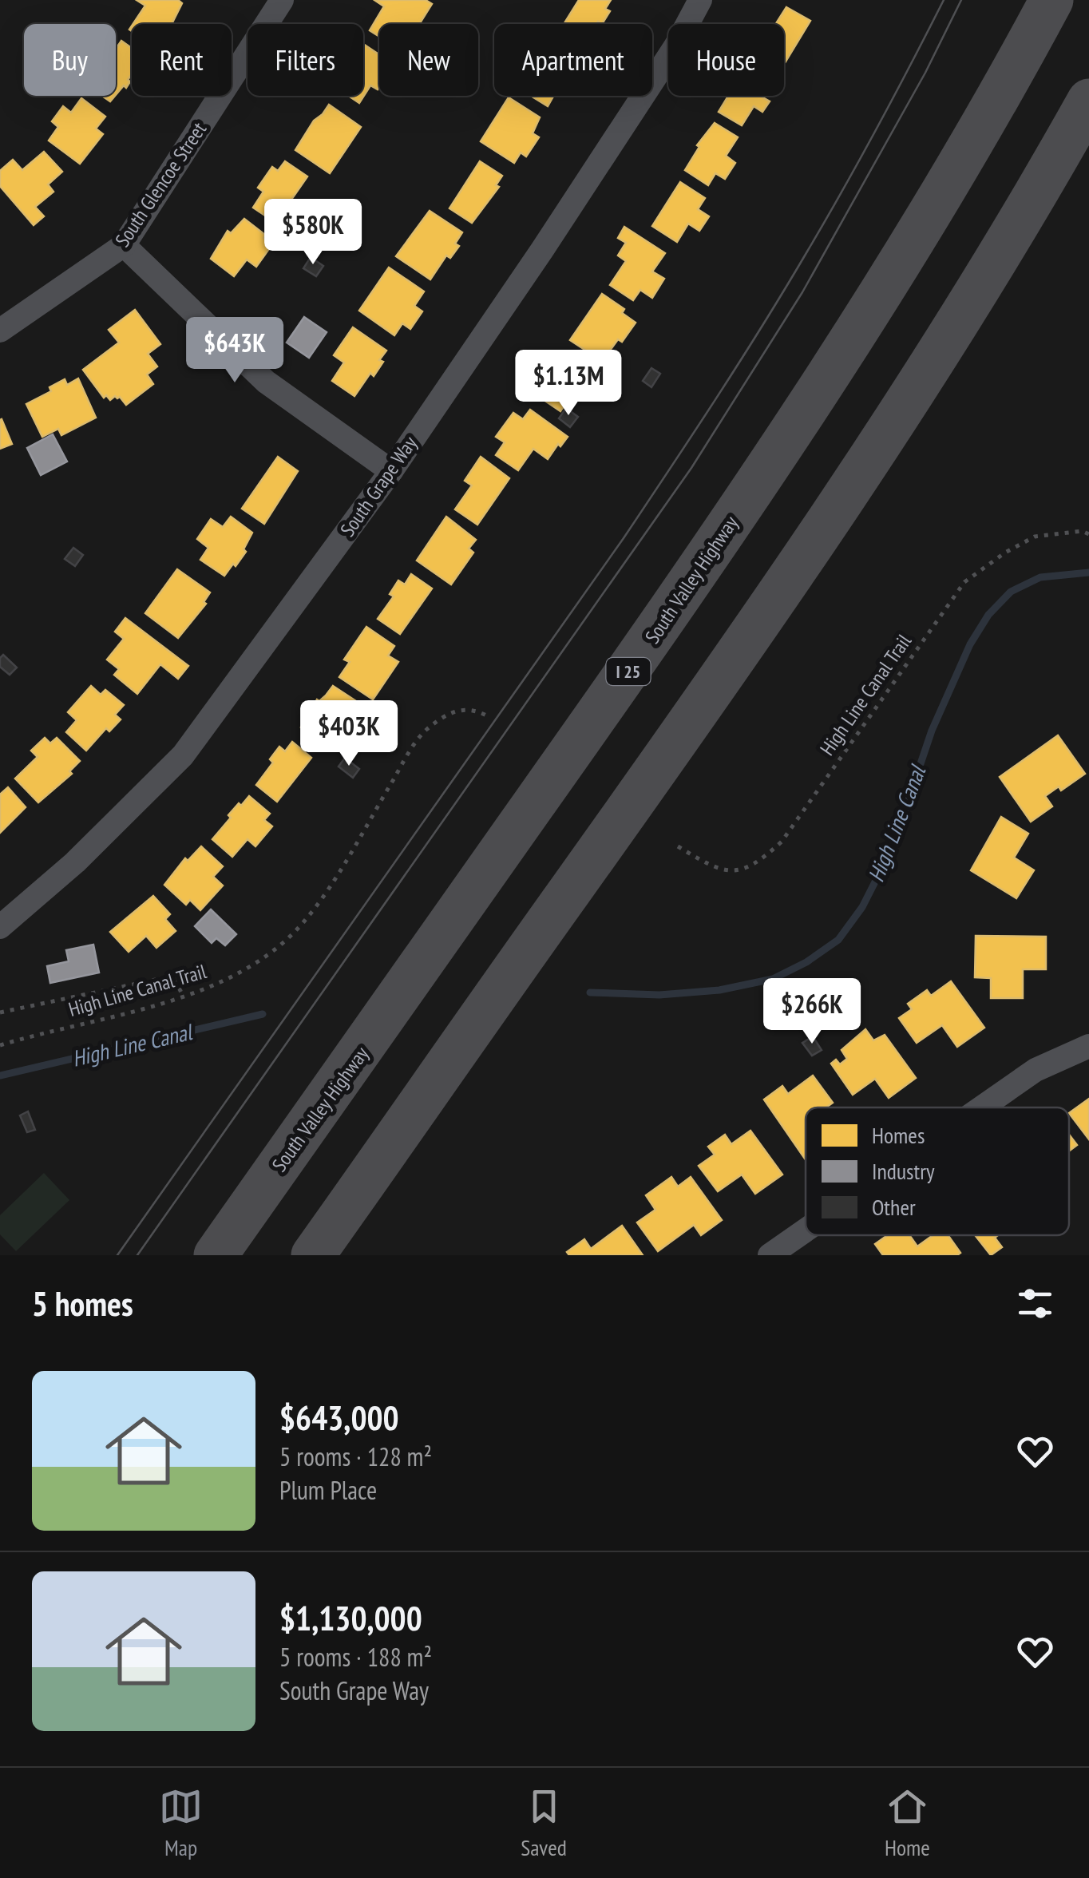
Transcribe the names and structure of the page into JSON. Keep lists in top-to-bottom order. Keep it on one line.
{"streets":{"highway":["South Valley Highway","I 25"],"street":["South Glencoe Street","South Grape Way"],"path":["High Line Canal Trail"]},"water":["High Line Canal"],"legend":["Homes","Industry","Other"],"page":{"chip":["Buy","Rent","Filters","New","Apartment","House"],"price":["$580K","$643K","$1.13M","$403K","$266K"],"heading":"5 homes","list":[{"name":"$643,000","note":"5 rooms · 128 m² · Plum Place"},{"name":"$1,130,000","note":"5 rooms · 188 m² · South Grape Way"}],"tabs":["Map","Saved","Home"]}}
